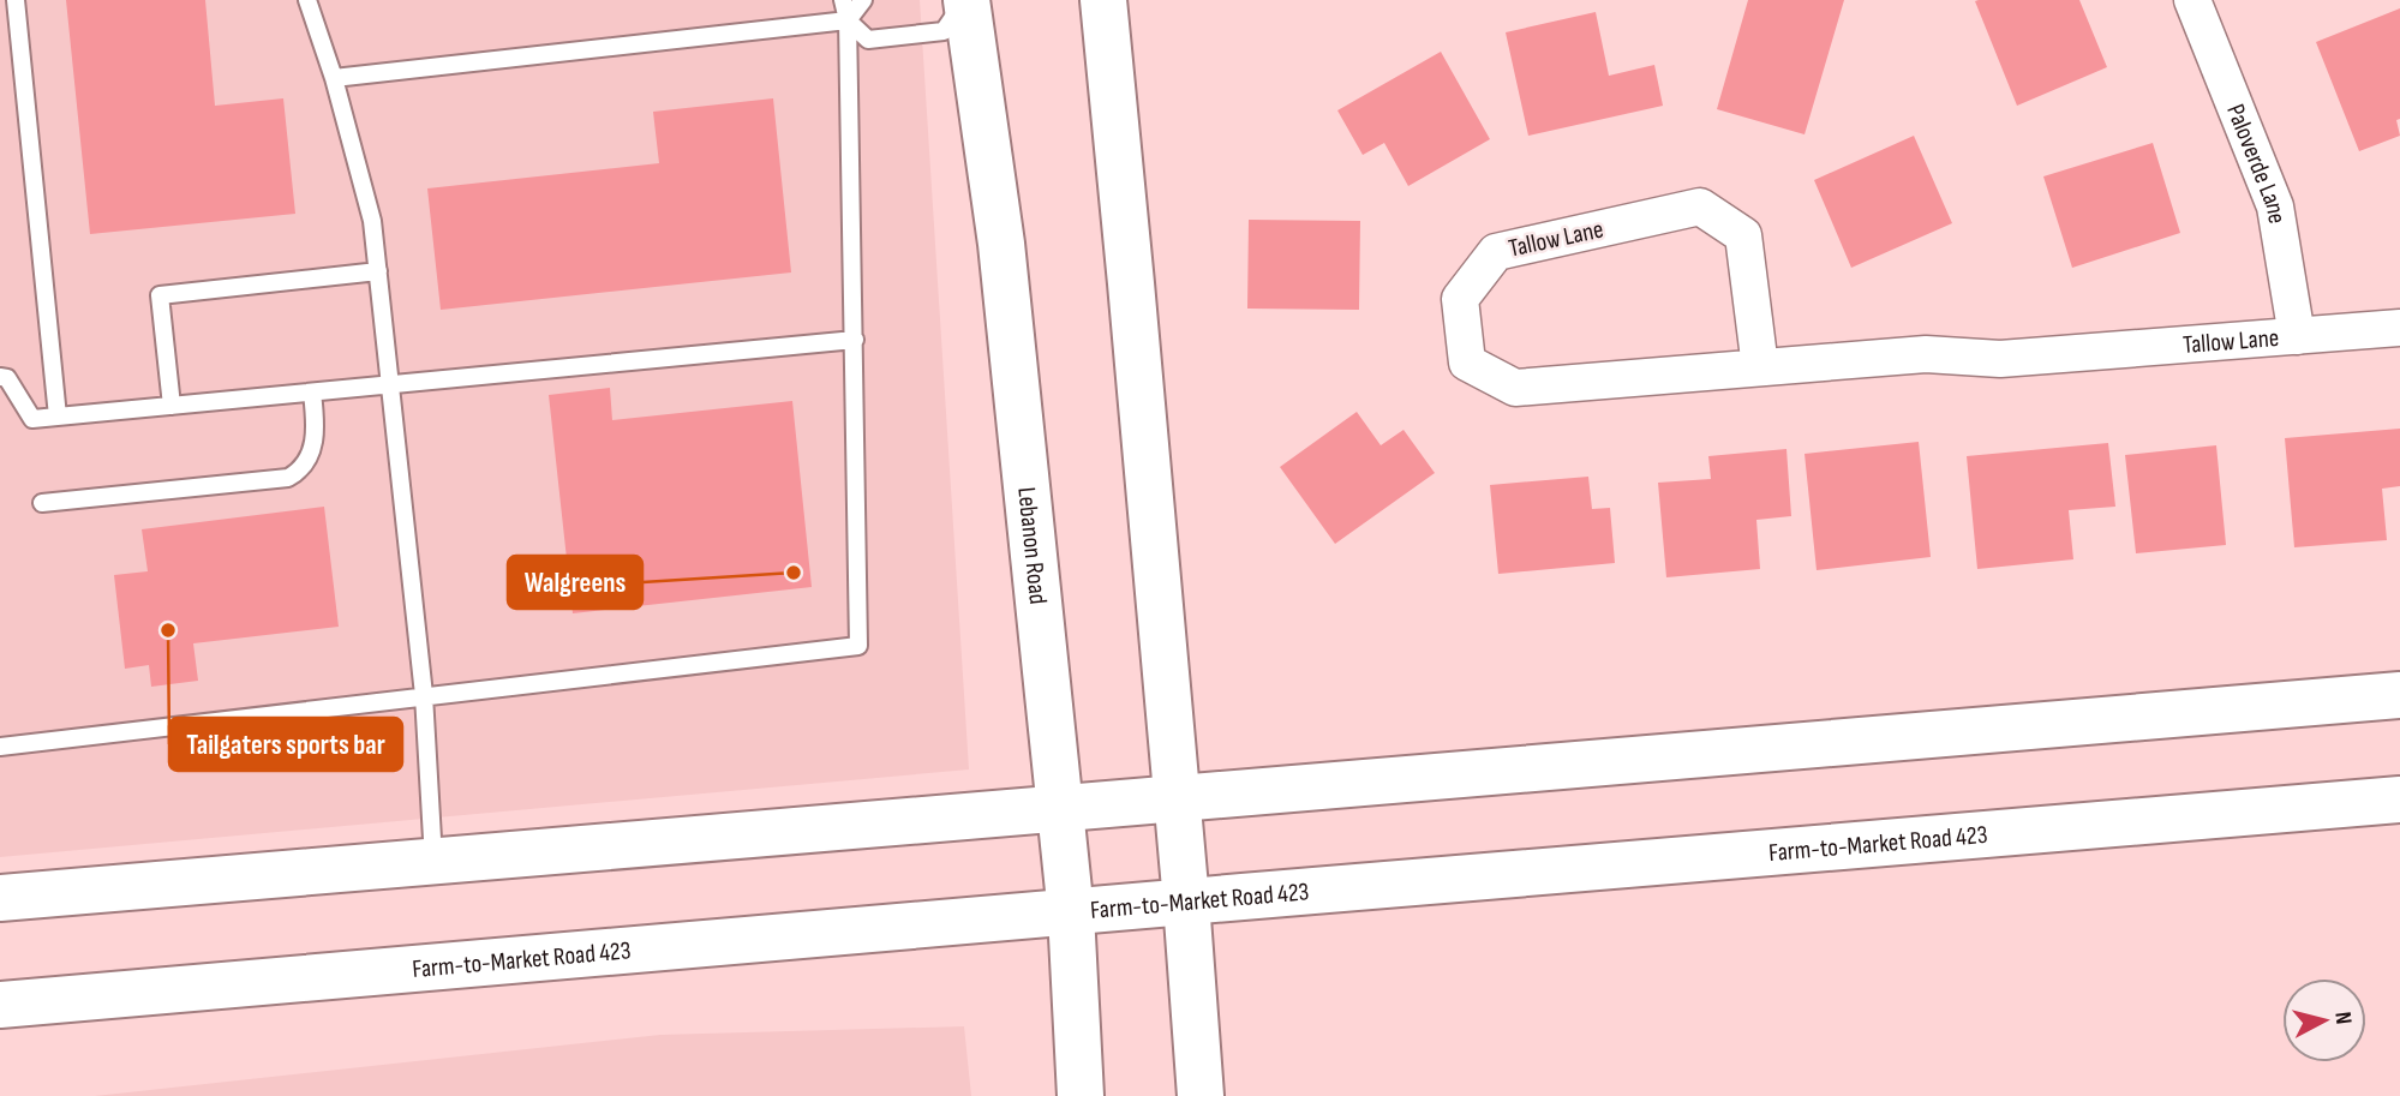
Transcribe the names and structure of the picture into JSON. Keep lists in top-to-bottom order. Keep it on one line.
{"streets":{"main road":["Lebanon Road","Farm-to-Market Road 423"],"street":["Paloverde Lane","Tallow Lane"]},"crossings":[["Paloverde Lane","Tallow Lane"],["Lebanon Road","Farm-to-Market Road 423"]],"places":["Walgreens","Tailgaters sports bar"],"north":"right"}
